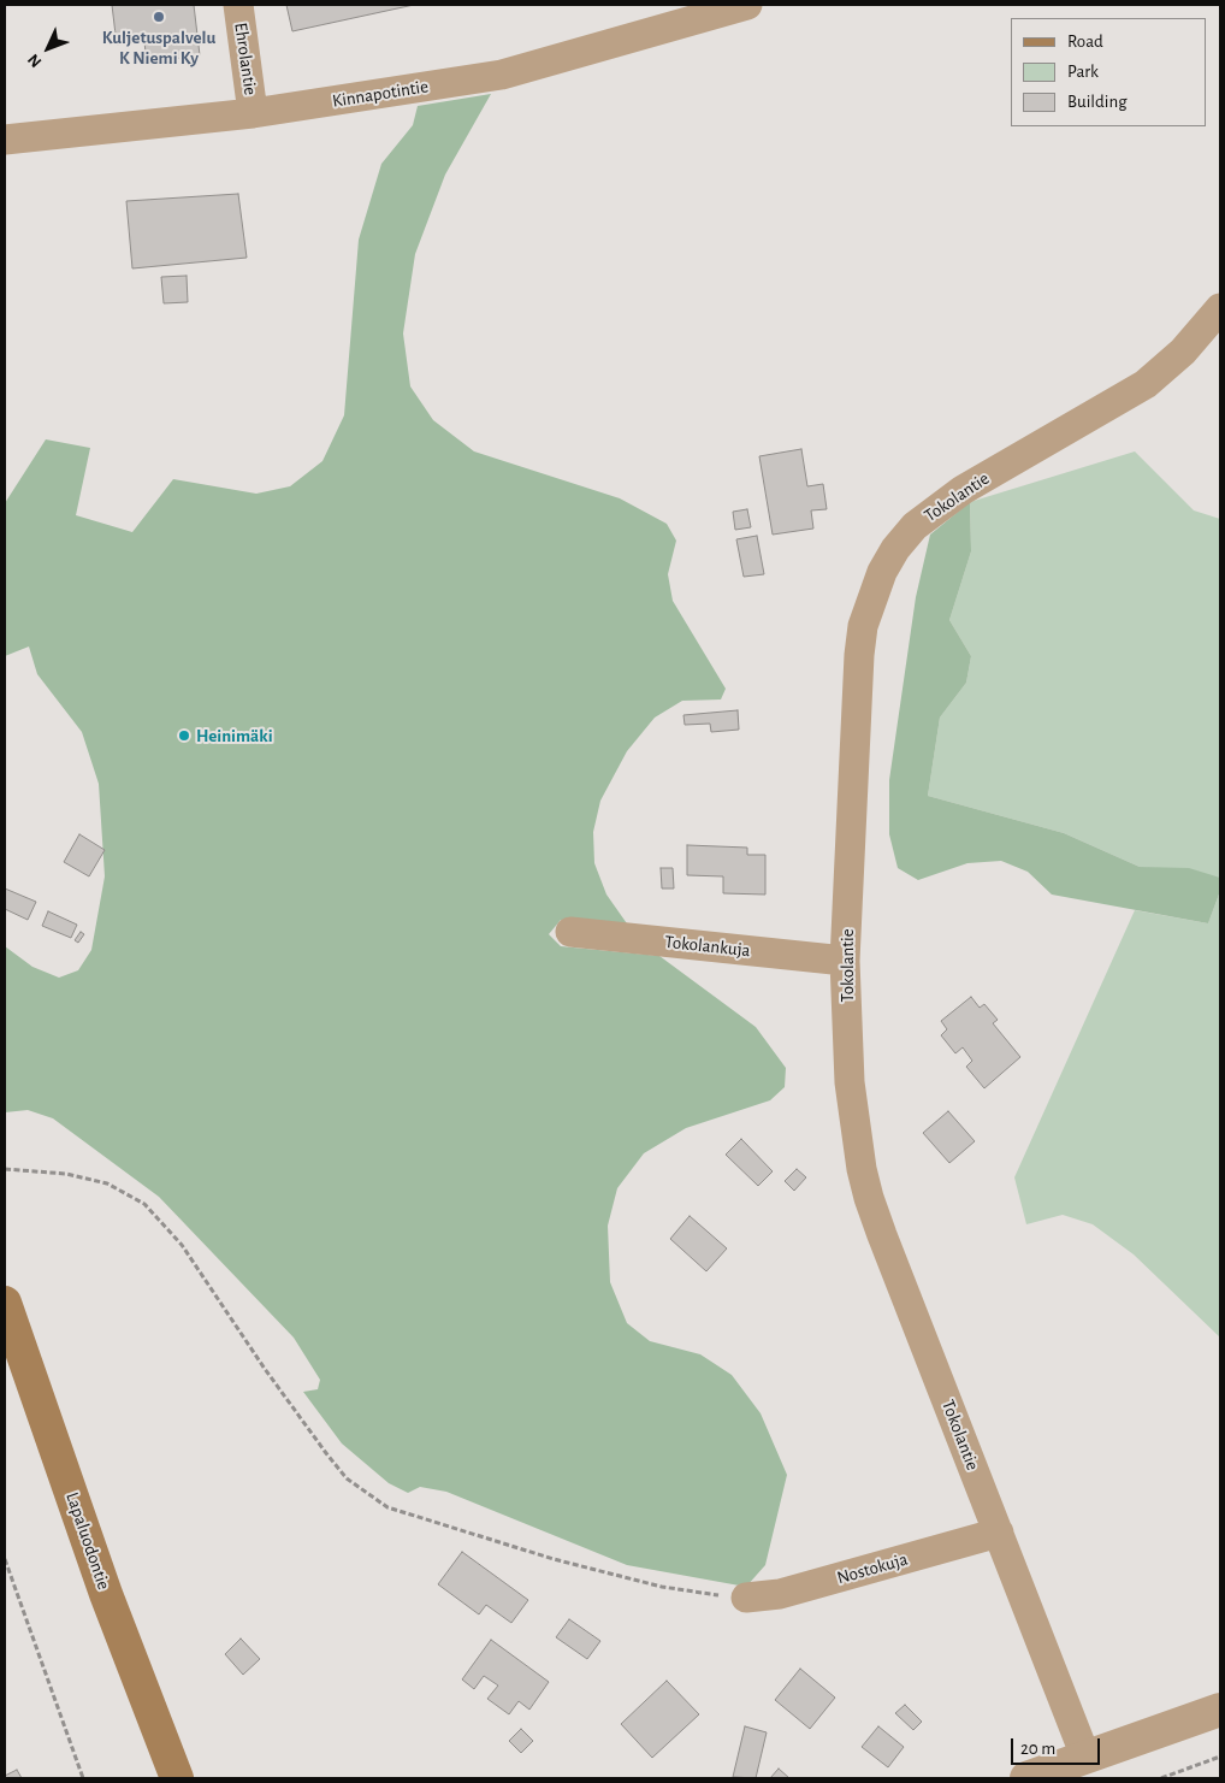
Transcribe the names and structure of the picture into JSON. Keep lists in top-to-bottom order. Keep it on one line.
{"streets":{"main road":["Lapaluodontie"],"street":["Ehrolantie","Kinnapotintie","Tokolantie","Tokolankuja","Nostokuja"]},"crossings":[["Ehrolantie","Kinnapotintie"],["Tokolantie","Tokolankuja"],["Tokolantie","Nostokuja"]],"places":["Kuljetuspalvelu K Niemi Ky","Heinimäki"],"legend":["Road","Park","Building"],"scale_bar":"20 m","north":"bottom left"}
